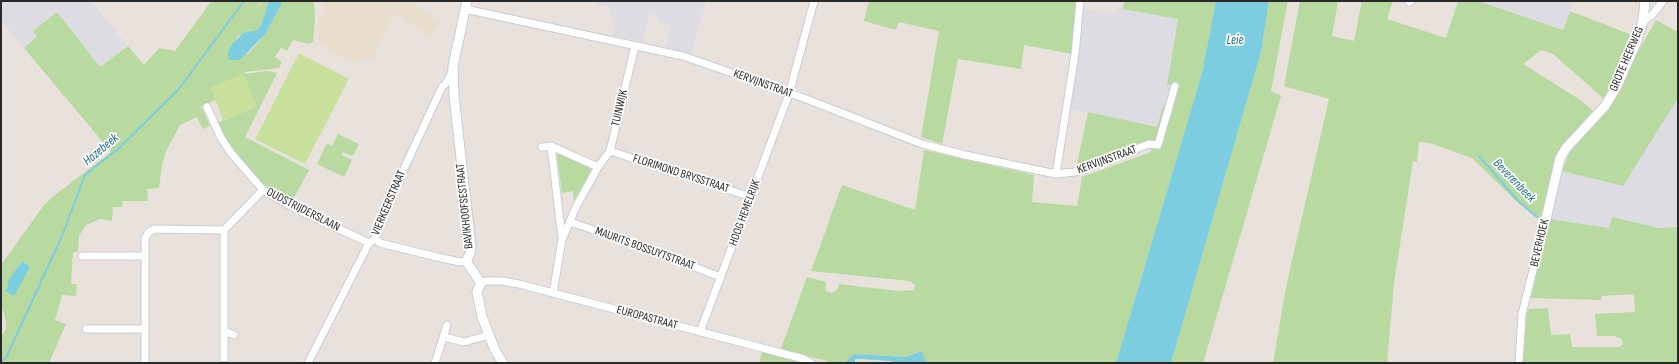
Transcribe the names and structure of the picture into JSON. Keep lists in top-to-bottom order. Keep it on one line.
{"streets":{"street":["GROTE HEERWEG","KERVIJNSTRAAT","TUINWIJK","FLORIMOND BRYSSTRAAT","VIERKEERSTRAAT","BAVIKHOOFSESTRAAT","OUDSTRIJDERSLAAN","HOOG HEMELRIJK","BEVERHOEK","MAURITS BOSSUYTSTRAAT","EUROPASTRAAT"]},"crossings":[["GROTE HEERWEG","BEVERHOEK"],["KERVIJNSTRAAT","TUINWIJK"],["KERVIJNSTRAAT","BAVIKHOOFSESTRAAT"],["KERVIJNSTRAAT","HOOG HEMELRIJK"],["TUINWIJK","FLORIMOND BRYSSTRAAT"],["TUINWIJK","MAURITS BOSSUYTSTRAAT"],["TUINWIJK","EUROPASTRAAT"],["FLORIMOND BRYSSTRAAT","HOOG HEMELRIJK"],["VIERKEERSTRAAT","BAVIKHOOFSESTRAAT"],["VIERKEERSTRAAT","OUDSTRIJDERSLAAN"],["BAVIKHOOFSESTRAAT","OUDSTRIJDERSLAAN"],["BAVIKHOOFSESTRAAT","EUROPASTRAAT"],["HOOG HEMELRIJK","MAURITS BOSSUYTSTRAAT"],["HOOG HEMELRIJK","EUROPASTRAAT"]],"water":["Leie","Hazebeek","Beverenbeek"]}
